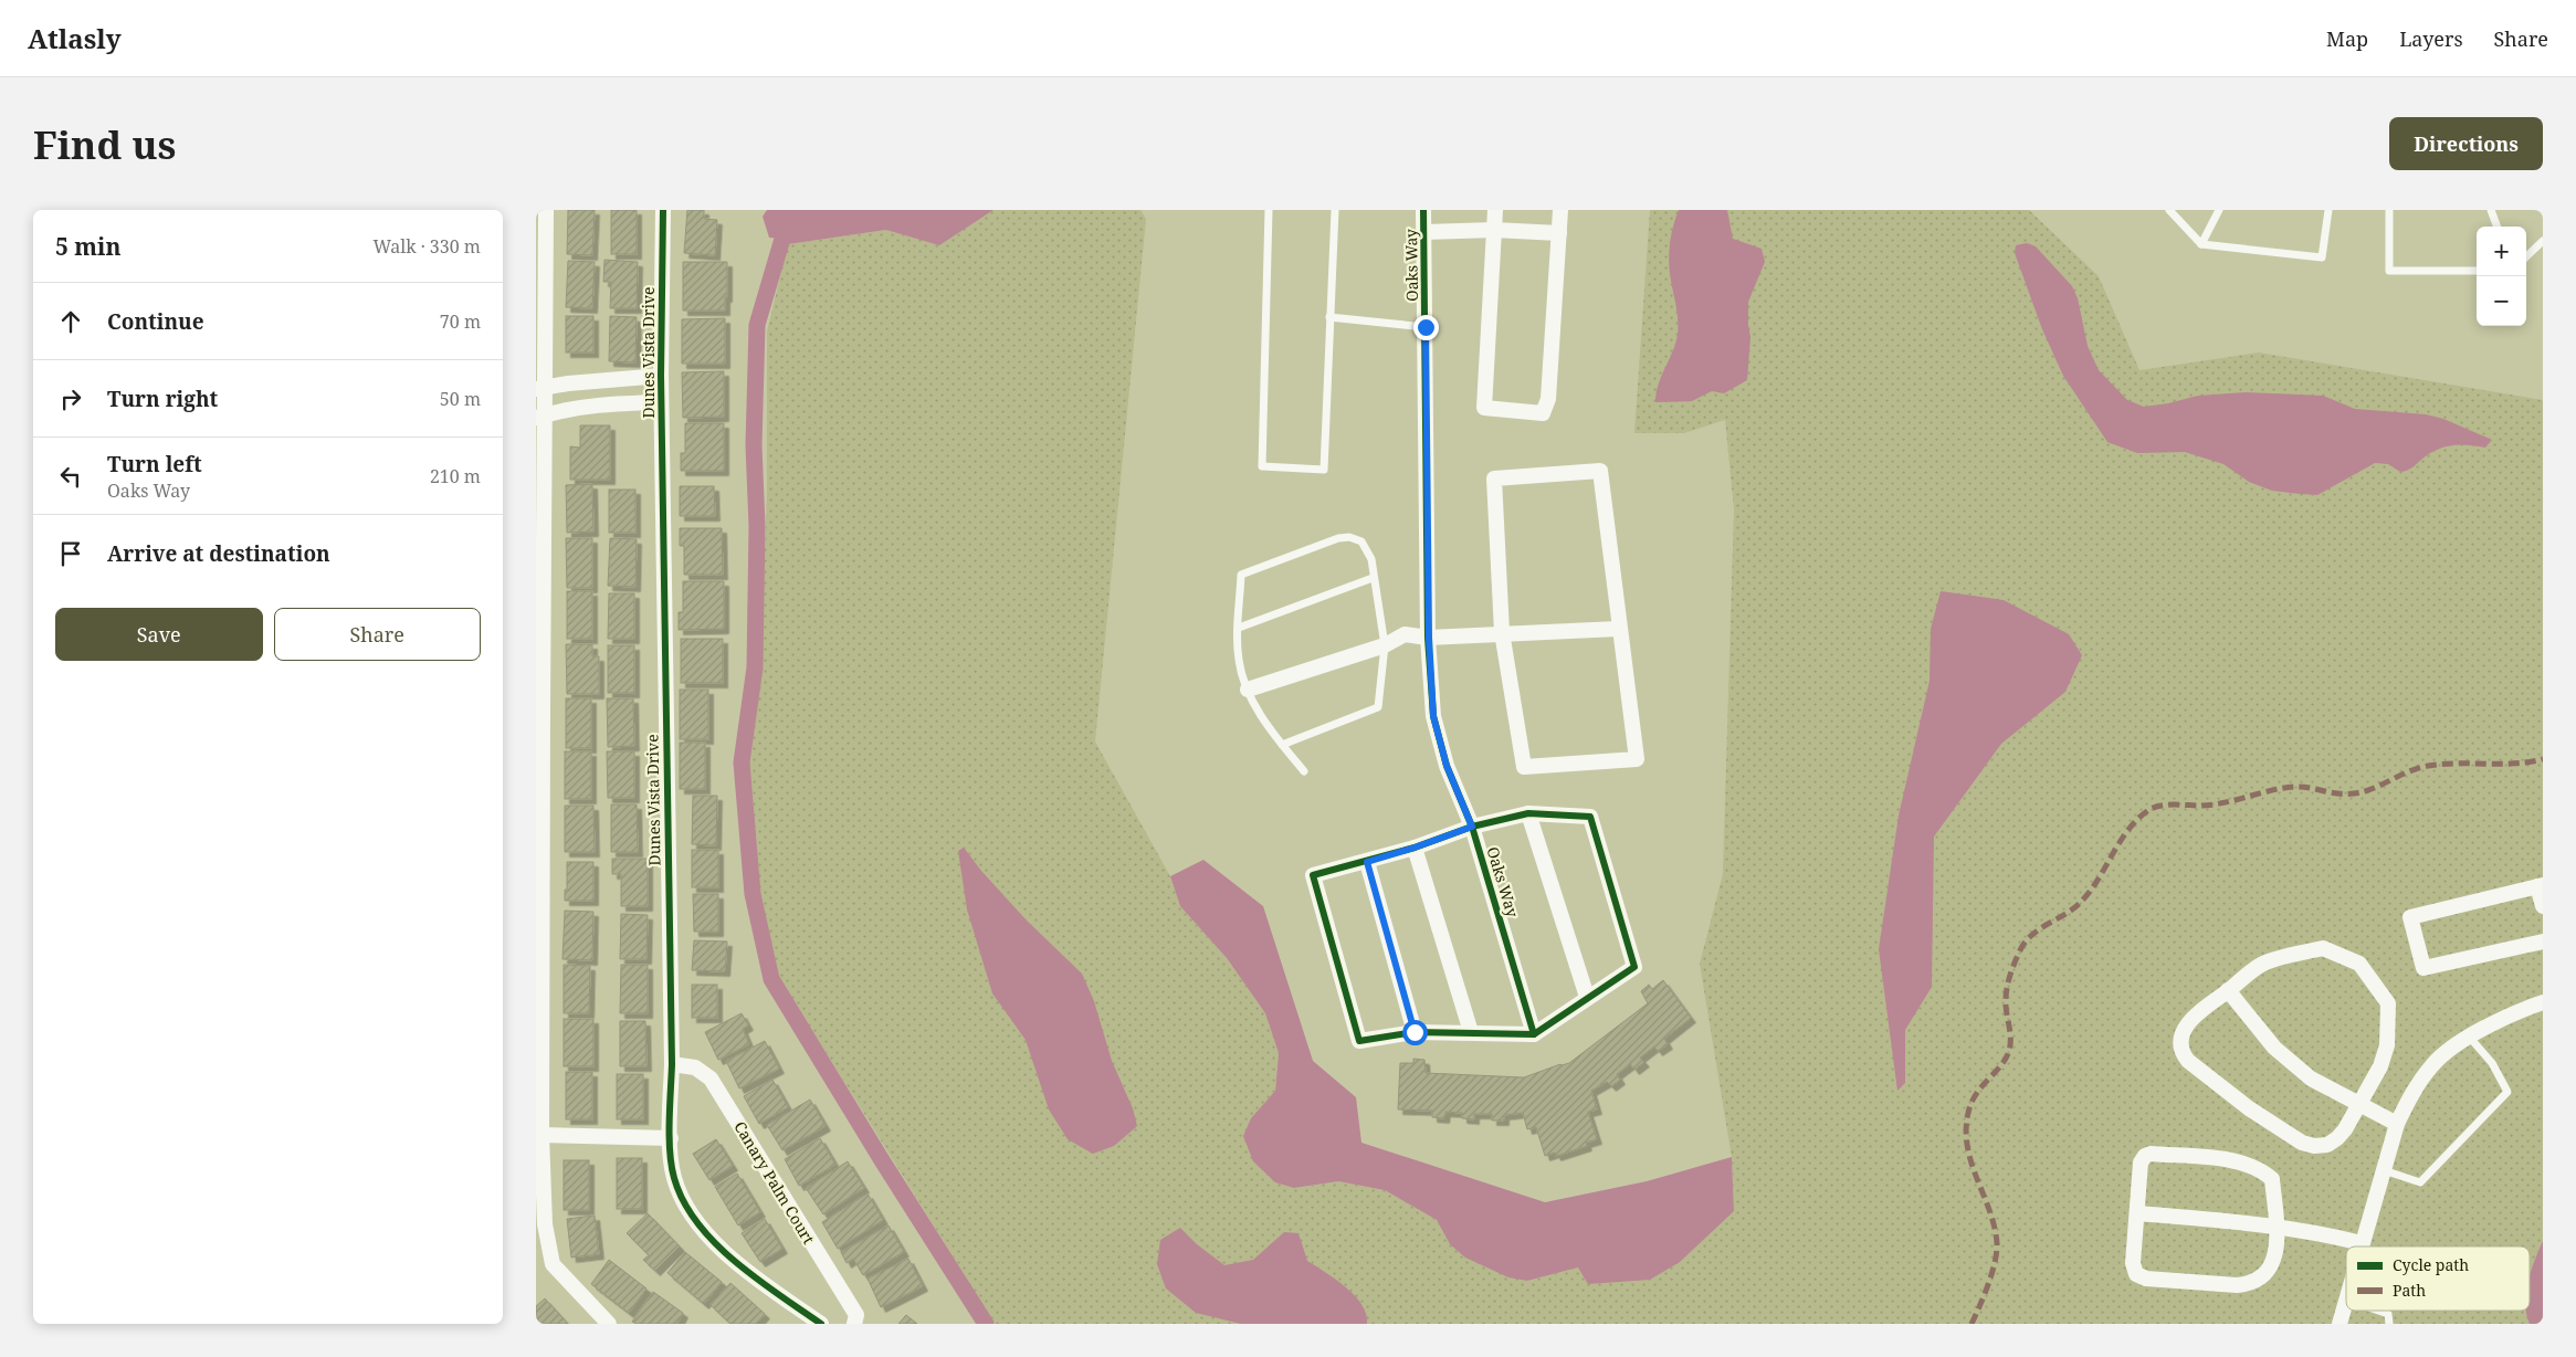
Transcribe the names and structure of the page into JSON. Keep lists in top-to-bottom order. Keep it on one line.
{"streets":{"street":["Oaks Way","Dunes Vista Drive","Canary Palm Court"]},"crossings":[["Dunes Vista Drive","Canary Palm Court"]],"legend":["Cycle path","Path"],"page":{"header":"Atlasly","nav":["Map","Layers","Share"],"buttons":["Directions",["Save","Share"]],"title":"Find us","heading":["5 min","Walk · 330 m"],"map_buttons":["+","−"],"list":[["Continue","70 m"],["Turn right","50 m"],["Turn left","Oaks Way","210 m"],"Arrive at destination"]}}
